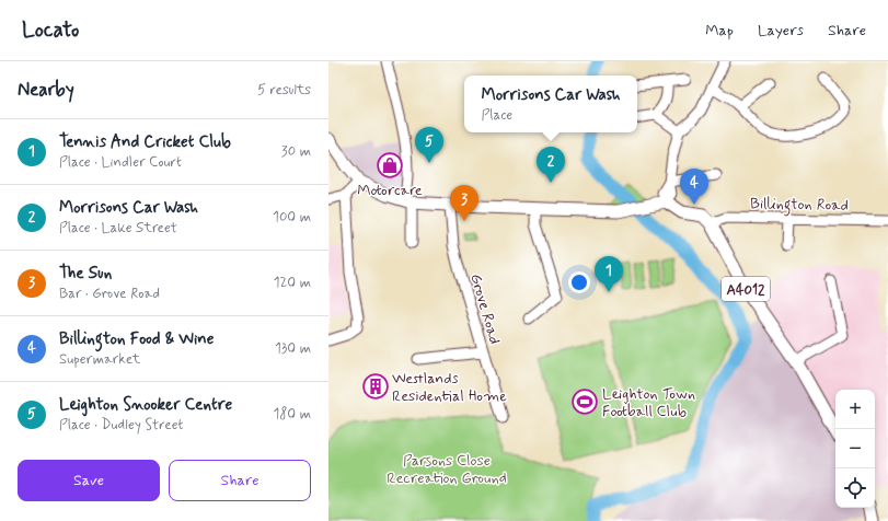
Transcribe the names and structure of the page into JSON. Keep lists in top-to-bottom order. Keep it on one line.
{"streets":{"main road":["A4012"],"street":["Billington Road","Grove Road"]},"crossings":[["Billington Road","A4012"]],"parks":["Parsons Close Recreation Ground"],"places":{"shop":["Motorcare"],"building":["Westlands Residential Home"],"sports":["Leighton Town Football Club"]},"page":{"header":"Locato","nav":["Map","Layers","Share"],"heading":["Nearby","5 results"],"popup":["Morrisons Car Wash","Place"],"list":[{"mark":"1","name":"Tennis And Cricket Club","note":"Place · Lindler Court","value":"30 m"},{"mark":"2","name":"Morrisons Car Wash","note":"Place · Lake Street","value":"100 m"},{"mark":"3","name":"The Sun","note":"Bar · Grove Road","value":"120 m"},{"mark":"4","name":"Billington Food & Wine","note":"Supermarket","value":"130 m"},{"mark":"5","name":"Leighton Snooker Centre","note":"Place · Dudley Street","value":"180 m"}],"pins":["5","2","4","3","1"],"map_buttons":["+","−"],"buttons":["Save","Share"]}}
